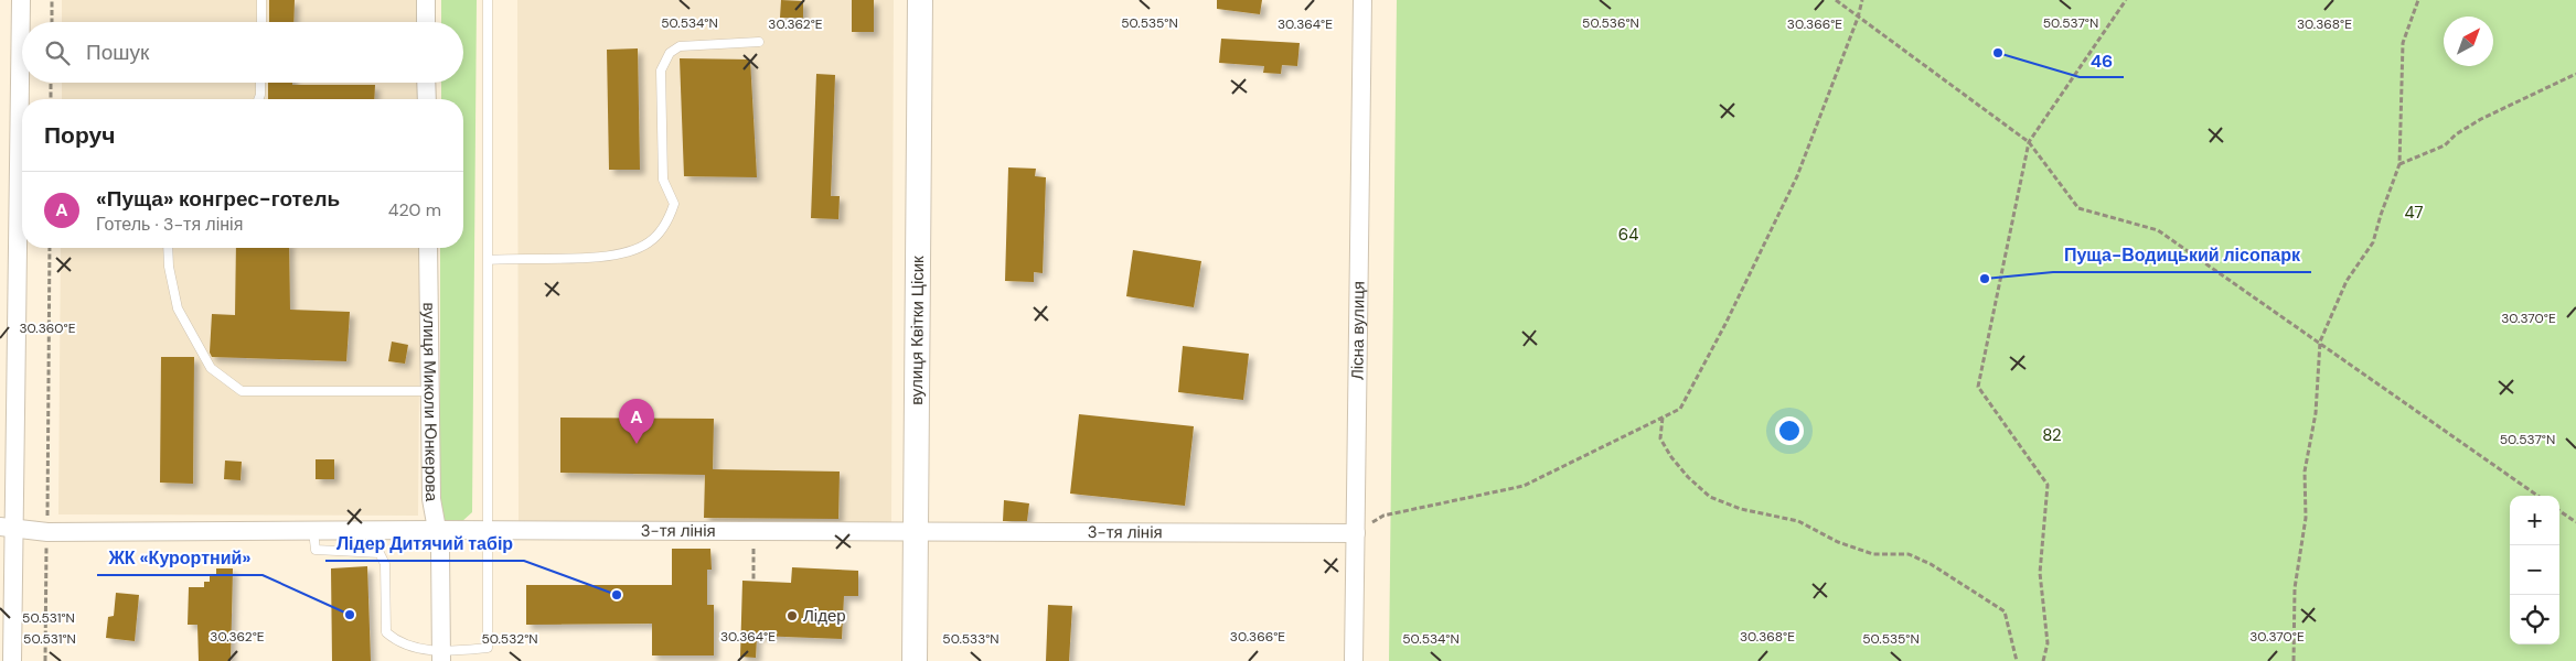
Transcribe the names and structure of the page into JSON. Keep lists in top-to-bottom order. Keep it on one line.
{"streets":{"street":["вулиця Квітки Цісик","Лісна вулиця","вулиця Миколи Юнкерова","3-тя лінія"]},"crossings":[["вулиця Квітки Цісик","3-тя лінія"],["Лісна вулиця","3-тя лінія"],["вулиця Миколи Юнкерова","3-тя лінія"]],"parks":["47","64","82"],"places":["46","Пуща-Водицький лісопарк","Лідер Дитячий табір","ЖК «Курортний»","Лідер"],"north":"top right","page":{"search":"Пошук","heading":"Поруч","list":[{"mark":"A","name":"«Пуща» конгрес-готель","note":"Готель · 3-тя лінія","value":"420 m"}],"pins":"A","map_buttons":["+","−"]},"coordinates":["50.534°N","50.535°N","50.536°N","50.537°N","30.362°E","30.364°E","30.366°E","30.368°E","30.370°E","30.360°E","50.531°N","50.532°N","50.533°N"]}
